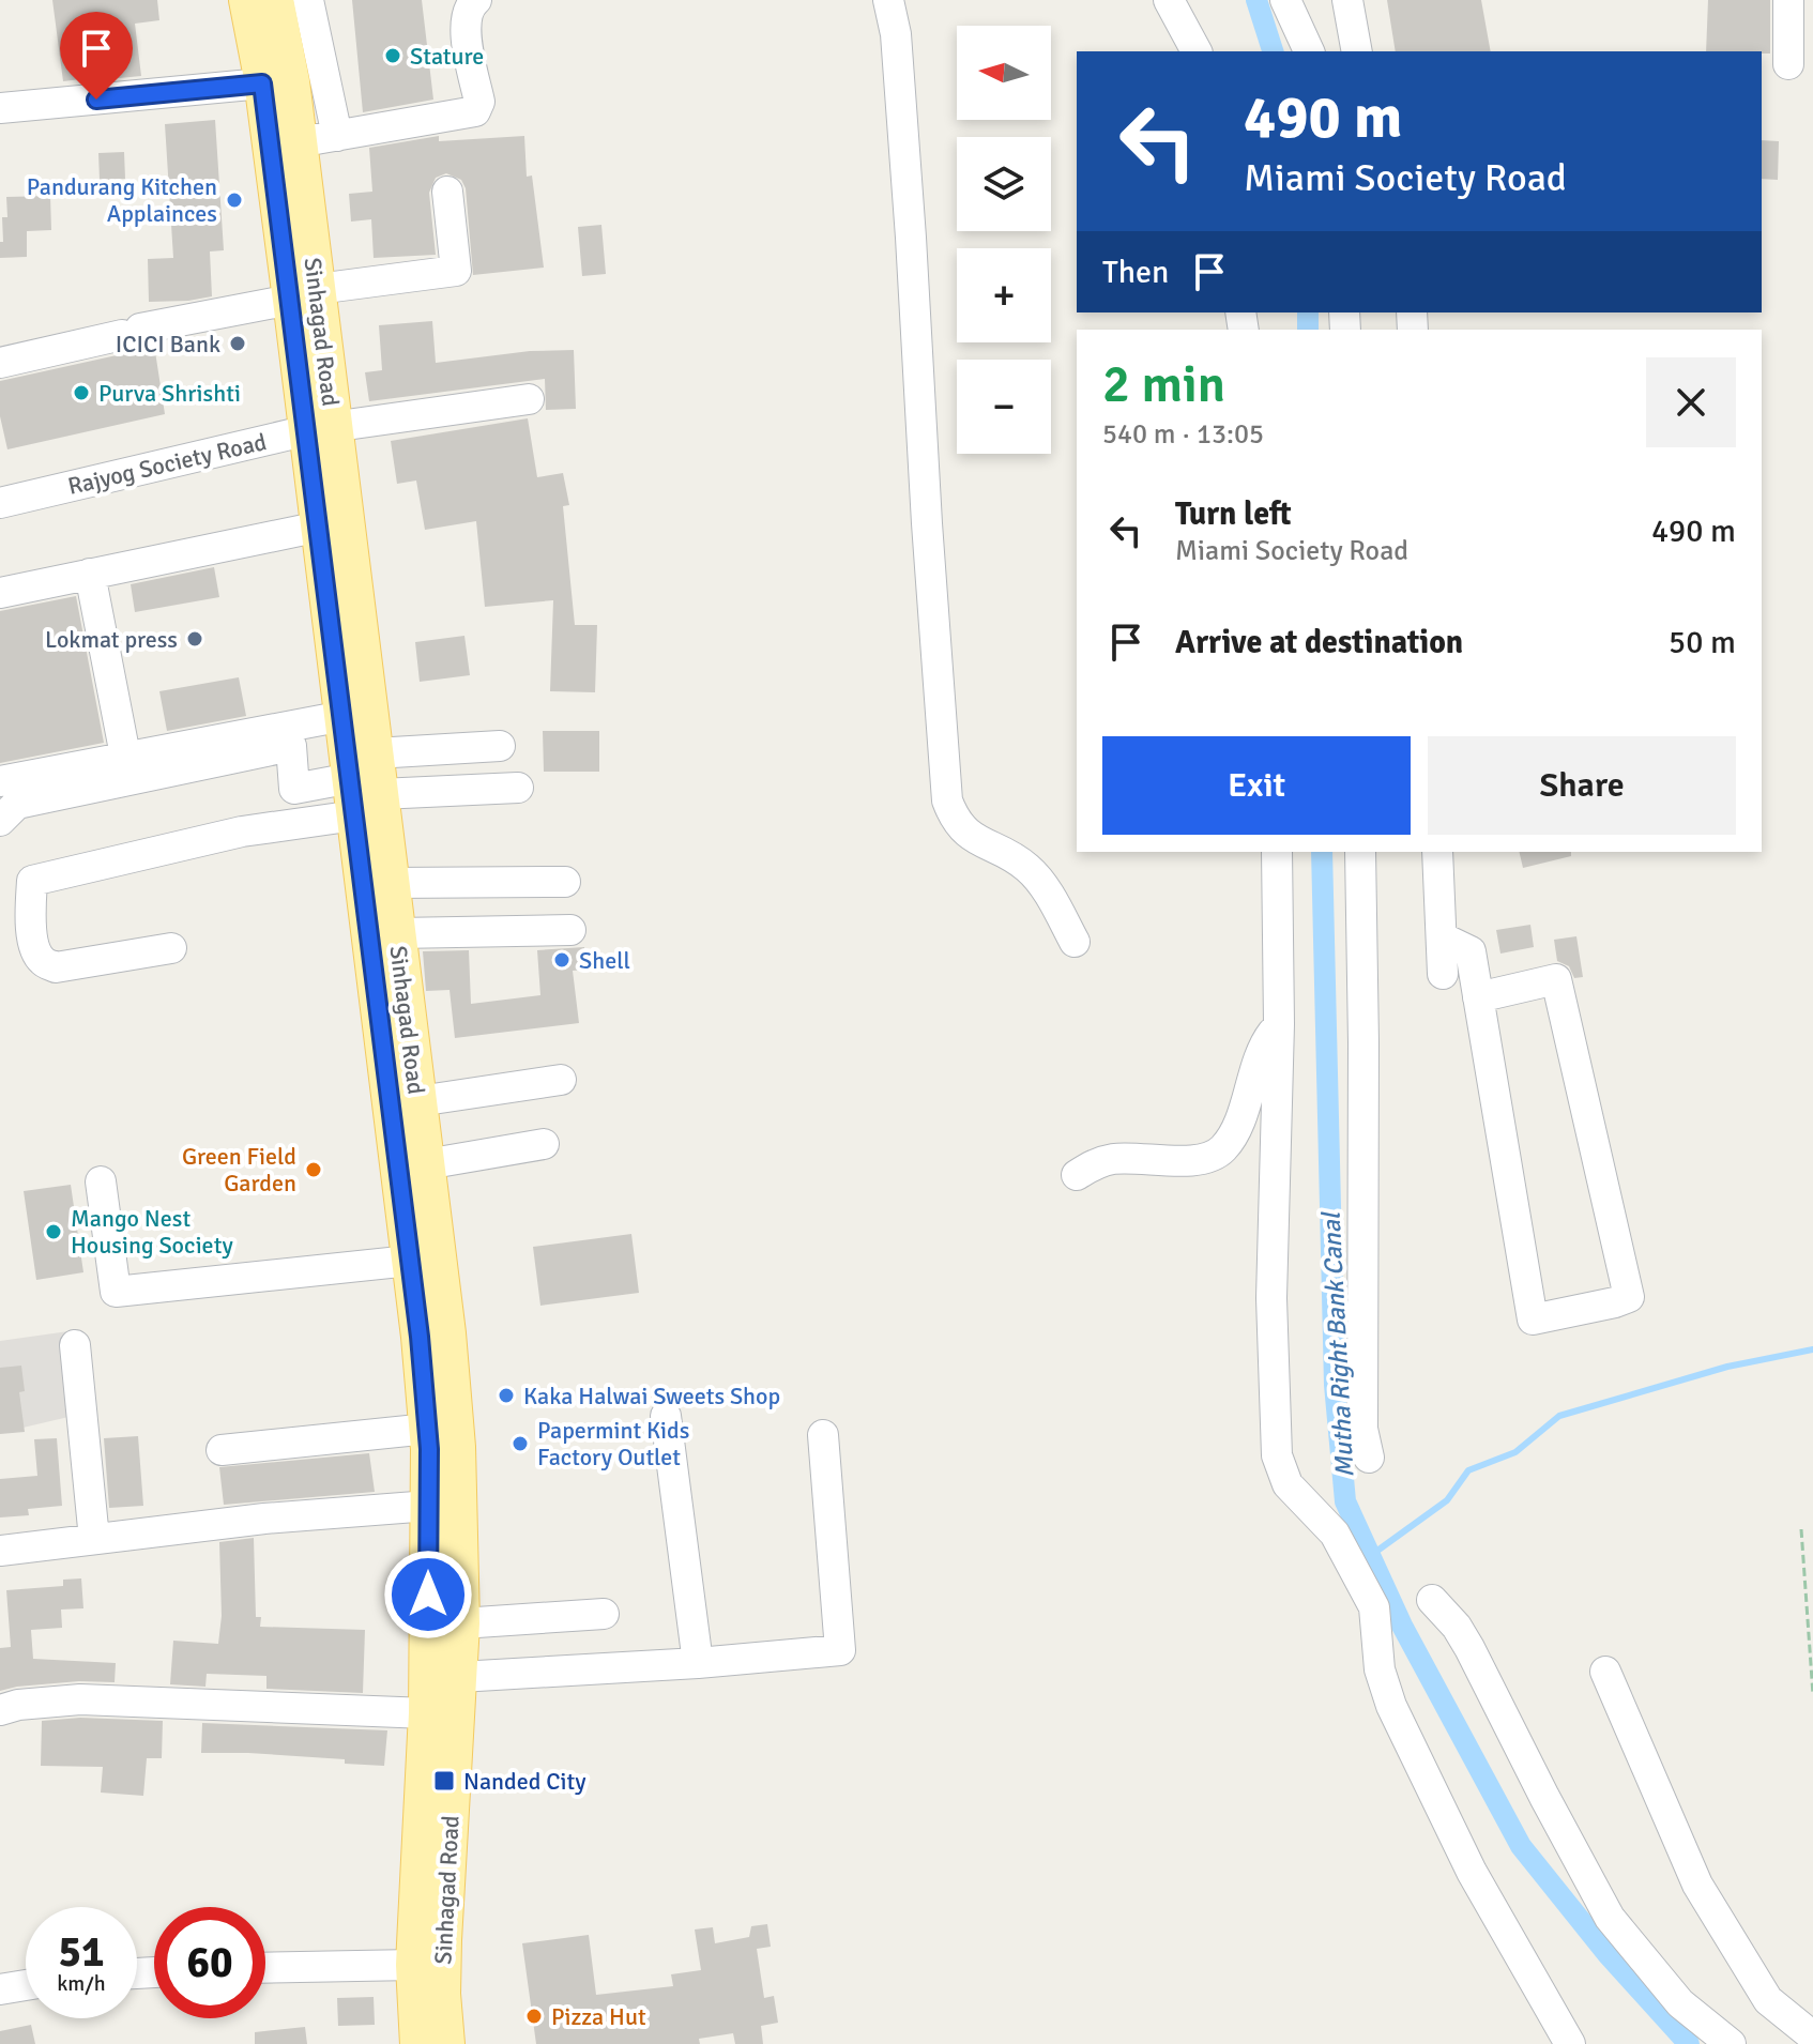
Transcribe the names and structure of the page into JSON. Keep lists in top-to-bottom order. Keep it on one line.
{"streets":{"main road":["Sinhagad Road"],"street":["Rajyog Society Road"]},"crossings":[["Sinhagad Road","Rajyog Society Road"]],"water":["Mutha Right Bank Canal"],"places":{"other":["Stature","Pandurang Kitchen Applainces","ICICI Bank","Purva Shrishti","Lokmat press","Shell","Green Field Garden","Mango Nest Housing Society","Kaka Halwai Sweets Shop","Papermint Kids Factory Outlet","Pizza Hut"],"transit":["Nanded City"]},"north":"left","page":{"map_buttons":["+","−"],"turn":["490 m","Miami Society Road"],"then":"Then","heading":["2 min","540 m · 13:05"],"list":[{"name":"Turn left","note":"Miami Society Road","value":"490 m"},{"name":"Arrive at destination","value":"50 m"}],"buttons":["Exit","Share"],"speed":"51 km/h","limit":"60"}}
